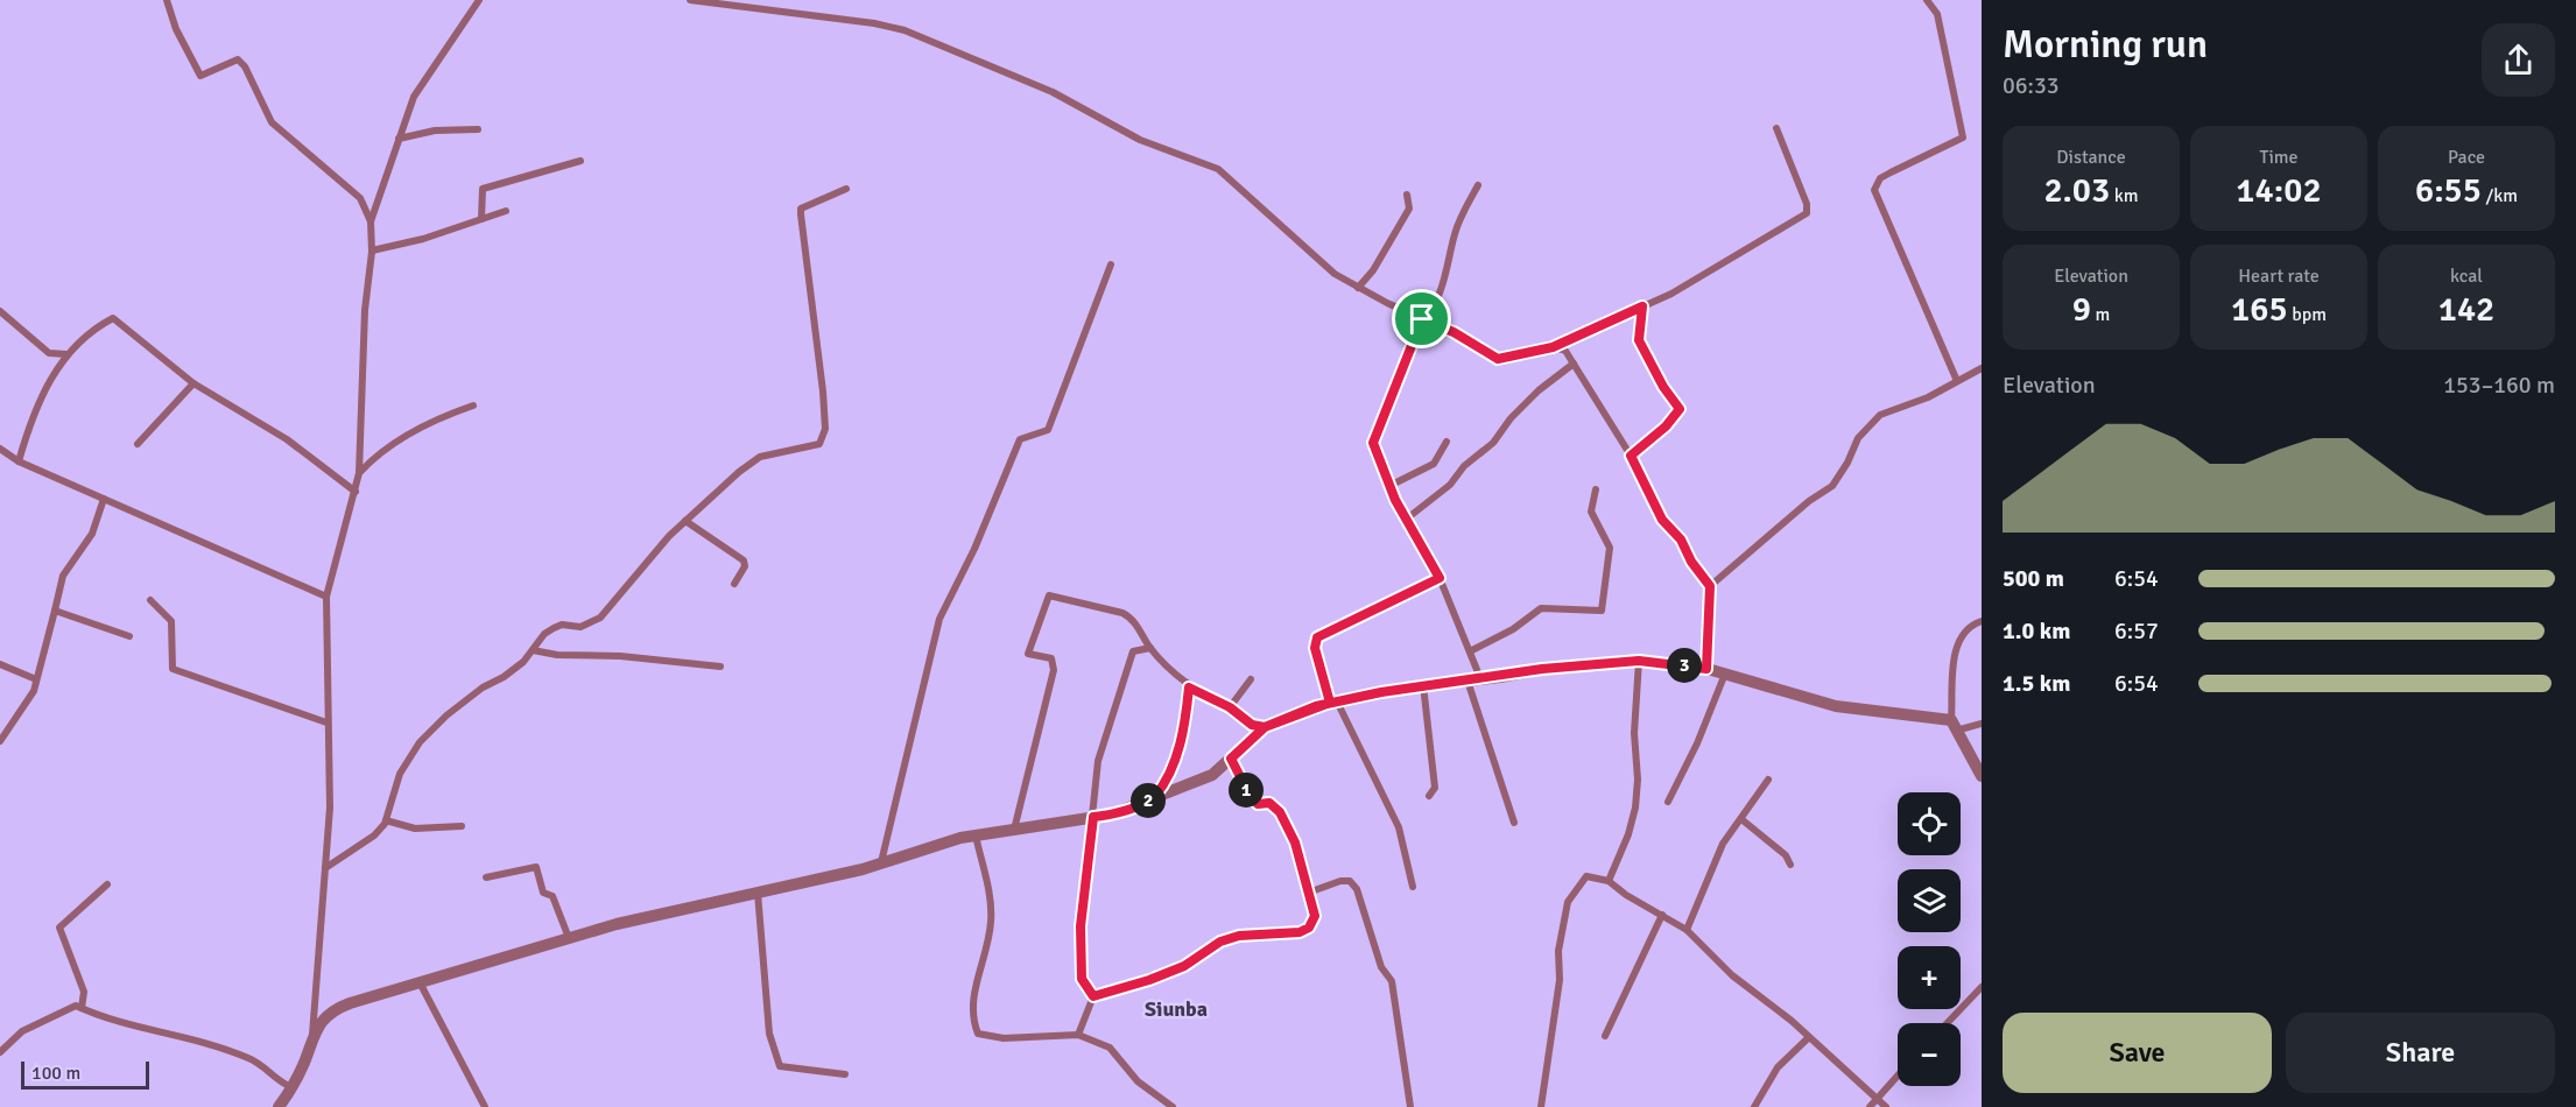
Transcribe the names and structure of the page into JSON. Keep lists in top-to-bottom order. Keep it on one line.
{"districts":["Siunba"],"scale_bar":"100 m","page":{"heading":["Morning run","06:33"],"stats":[["Distance","2.03 km"],["Time","14:02"],["Pace","6:55 /km"],["Elevation","9 m"],["Heart rate","165 bpm"],["kcal","142"]],"chart":["Elevation","153–160 m"],"list":[{"name":"500 m","note":"6:54"},{"name":"1.0 km","note":"6:57"},{"name":"1.5 km","note":"6:54"}],"pins":["3","1","2"],"map_buttons":["+","−"],"buttons":["Save","Share"],"scale":"100 m"}}
